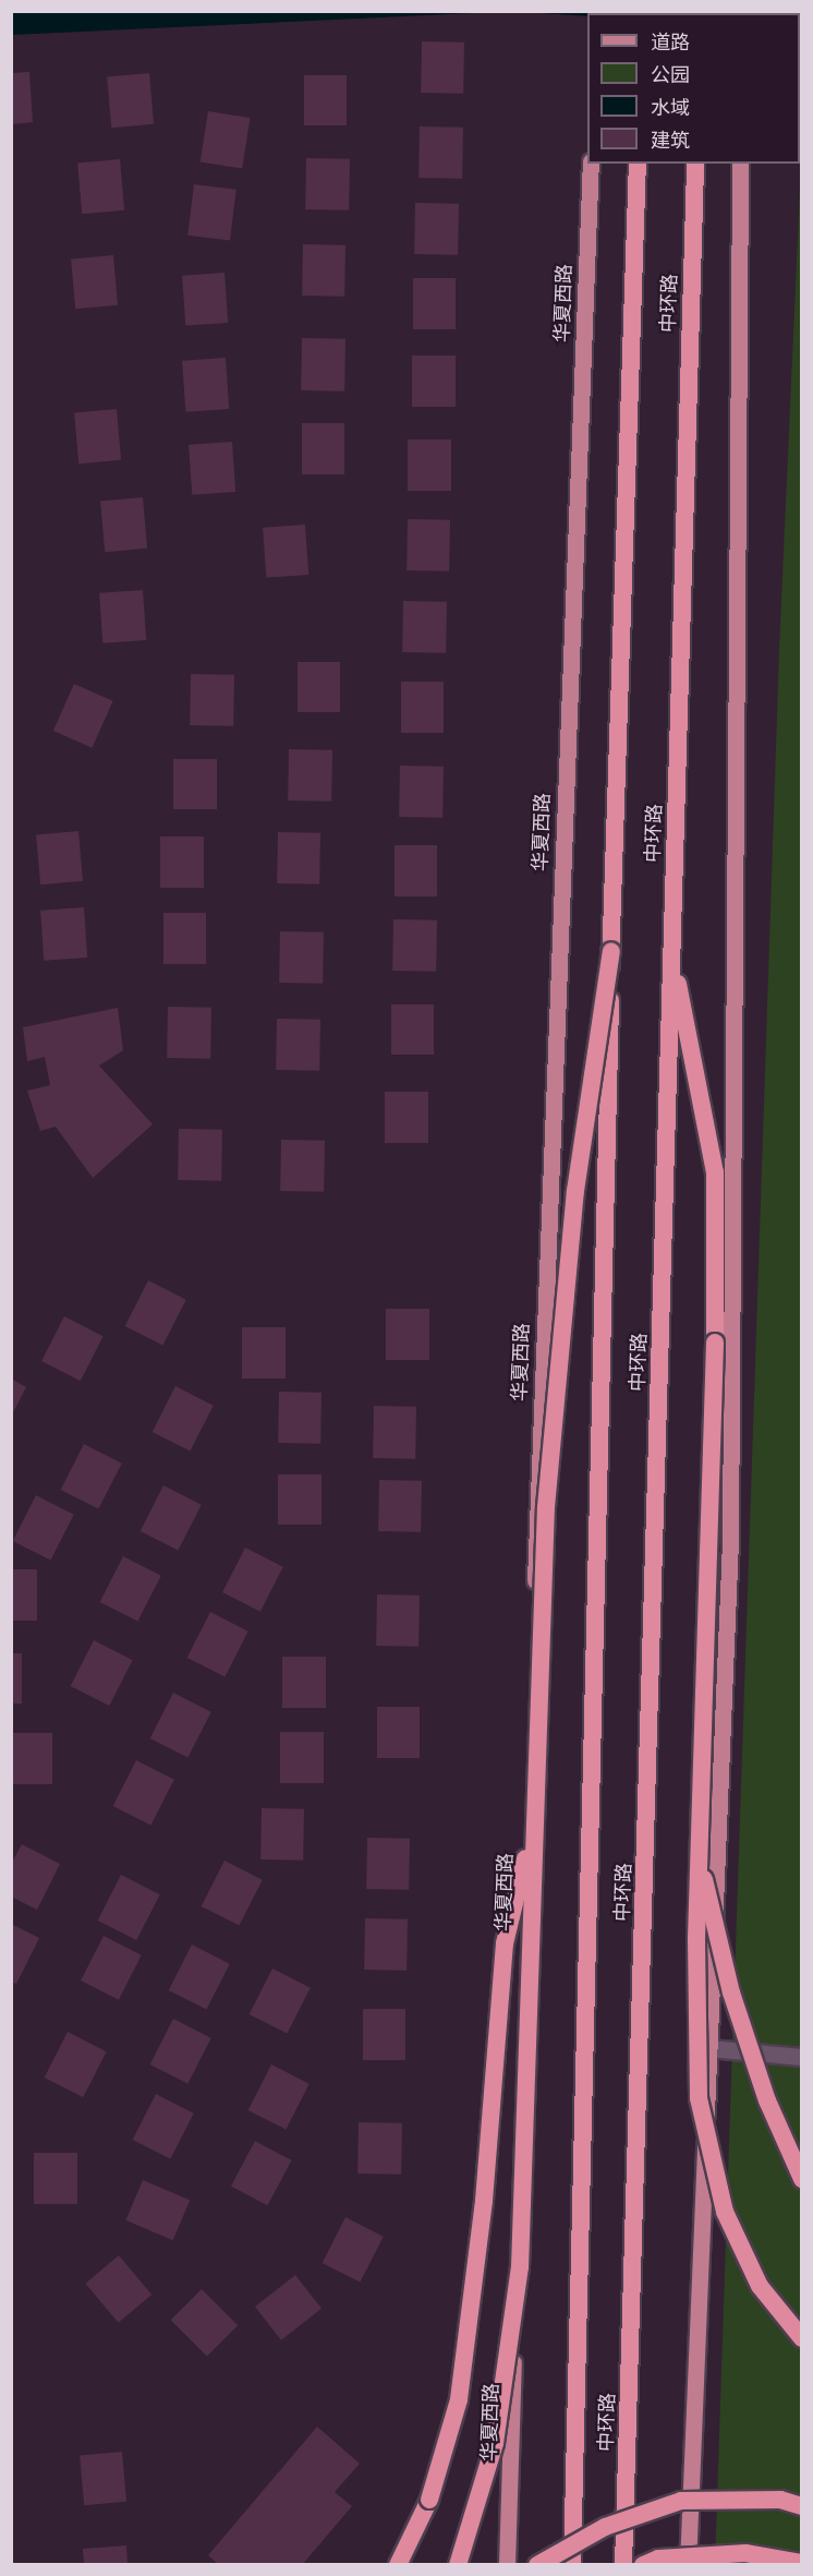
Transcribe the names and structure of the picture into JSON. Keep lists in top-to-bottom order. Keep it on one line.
{"streets":{"highway":["中环路"],"main road":["华夏西路"]},"legend":["道路","公园","水域","建筑"]}
